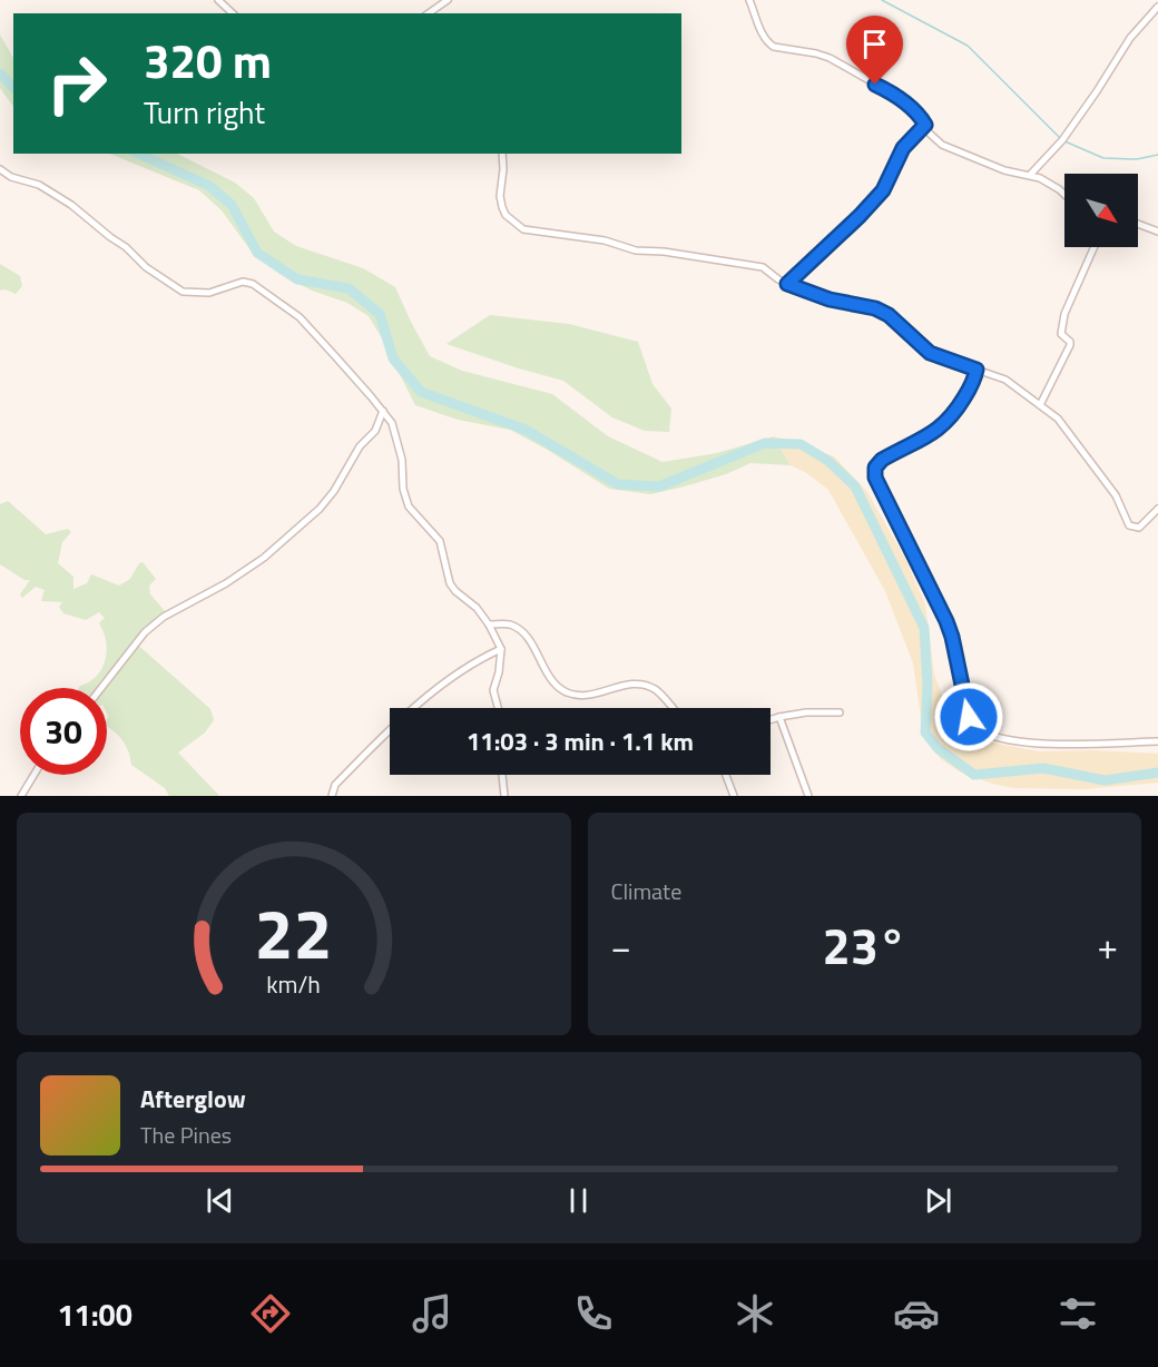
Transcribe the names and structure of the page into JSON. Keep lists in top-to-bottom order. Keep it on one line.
{"north":"bottom right","page":{"turn":["320 m","Turn right"],"limit":"30","trip":"11:03 · 3 min · 1.1 km","tile":"Climate","heat":["−","23°","+"],"song":["Afterglow","The Pines"],"tabs":"11:00","gauge":["22","km/h"]}}
